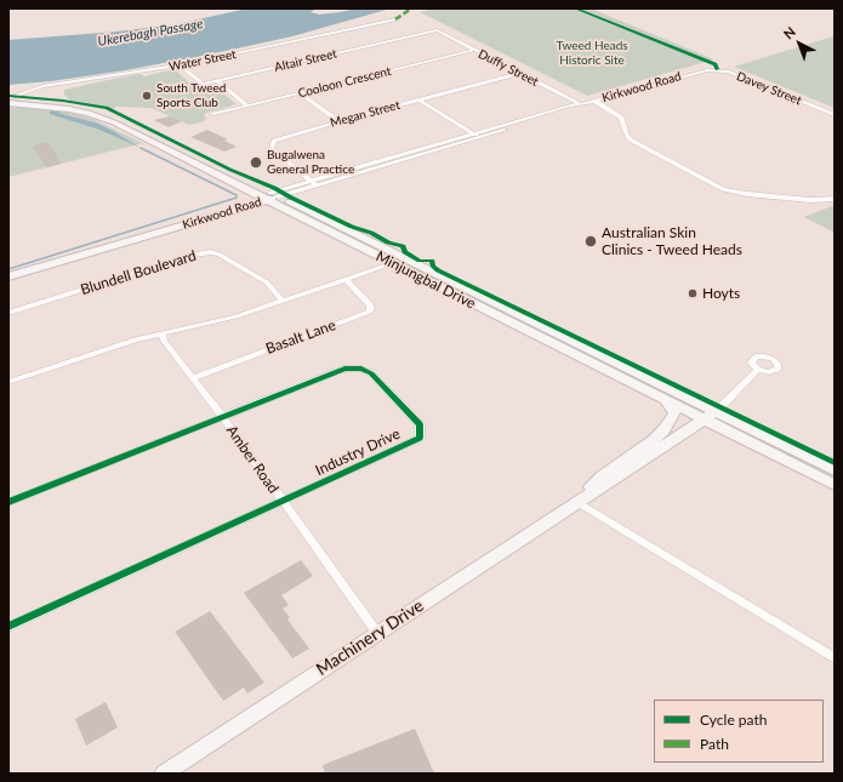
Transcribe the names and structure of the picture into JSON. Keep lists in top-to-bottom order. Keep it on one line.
{"streets":{"main road":["Kirkwood Road","Minjungbal Drive","Machinery Drive"],"street":["Water Street","Altair Street","Duffy Street","Cooloon Crescent","Davey Street","Megan Street","Blundell Boulevard","Basalt Lane","Industry Drive","Amber Road"]},"crossings":[["Water Street","Altair Street"],["Water Street","Minjungbal Drive"],["Altair Street","Duffy Street"],["Duffy Street","Cooloon Crescent"],["Duffy Street","Kirkwood Road"],["Duffy Street","Megan Street"],["Kirkwood Road","Davey Street"],["Kirkwood Road","Megan Street"],["Kirkwood Road","Minjungbal Drive"],["Minjungbal Drive","Machinery Drive"],["Basalt Lane","Amber Road"],["Industry Drive","Amber Road"],["Amber Road","Machinery Drive"]],"water":["Ukerebagh Passage"],"parks":["Tweed Heads Historic Site"],"places":["South Tweed Sports Club","Bugalwena General Practice","Australian Skin Clinics - Tweed Heads","Hoyts"],"legend":["Cycle path","Path"],"north":"top left"}
